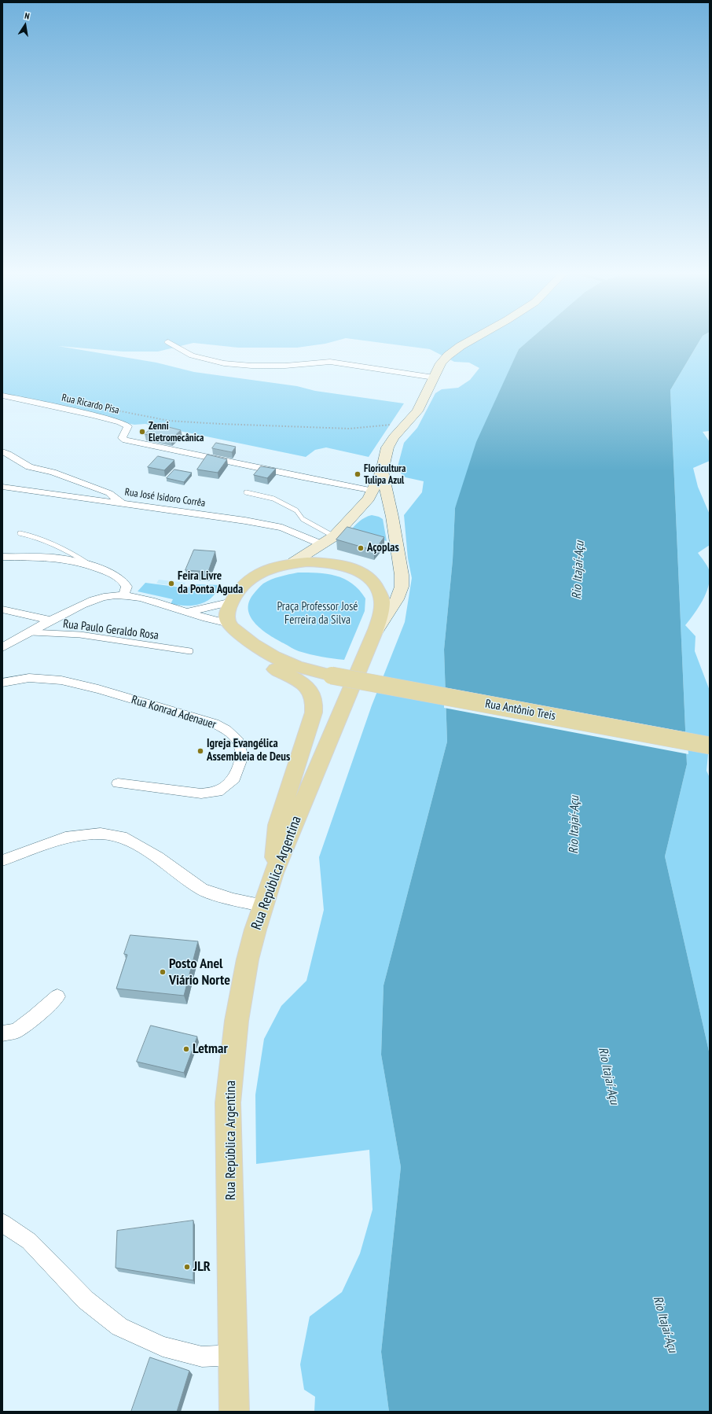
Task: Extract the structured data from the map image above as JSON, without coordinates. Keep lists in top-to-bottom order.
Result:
{
  "streets": {
    "main road": ["Rua Antônio Treis", "Rua República Argentina"],
    "street": ["Rua Ricardo Pisa", "Rua José Isidoro Corrêa", "Rua Konrad Adenauer"],
    "lane": ["Rua Paulo Geraldo Rosa"]
  },
  "crossings": [
    ["Rua Antônio Treis", "Rua República Argentina"]
  ],
  "water": ["Rio Itajaí-Açu"],
  "parks": ["Praça Professor José Ferreira da Silva"],
  "places": [
    "Zenni Eletromecânica",
    "Floricultura Tulipa Azul",
    "Açoplas",
    "Feira Livre da Ponta Aguda",
    "Igreja Evangélica Assembleia de Deus",
    "Posto Anel Viário Norte",
    "Letmar",
    "JLR"
  ],
  "north": "top"
}
